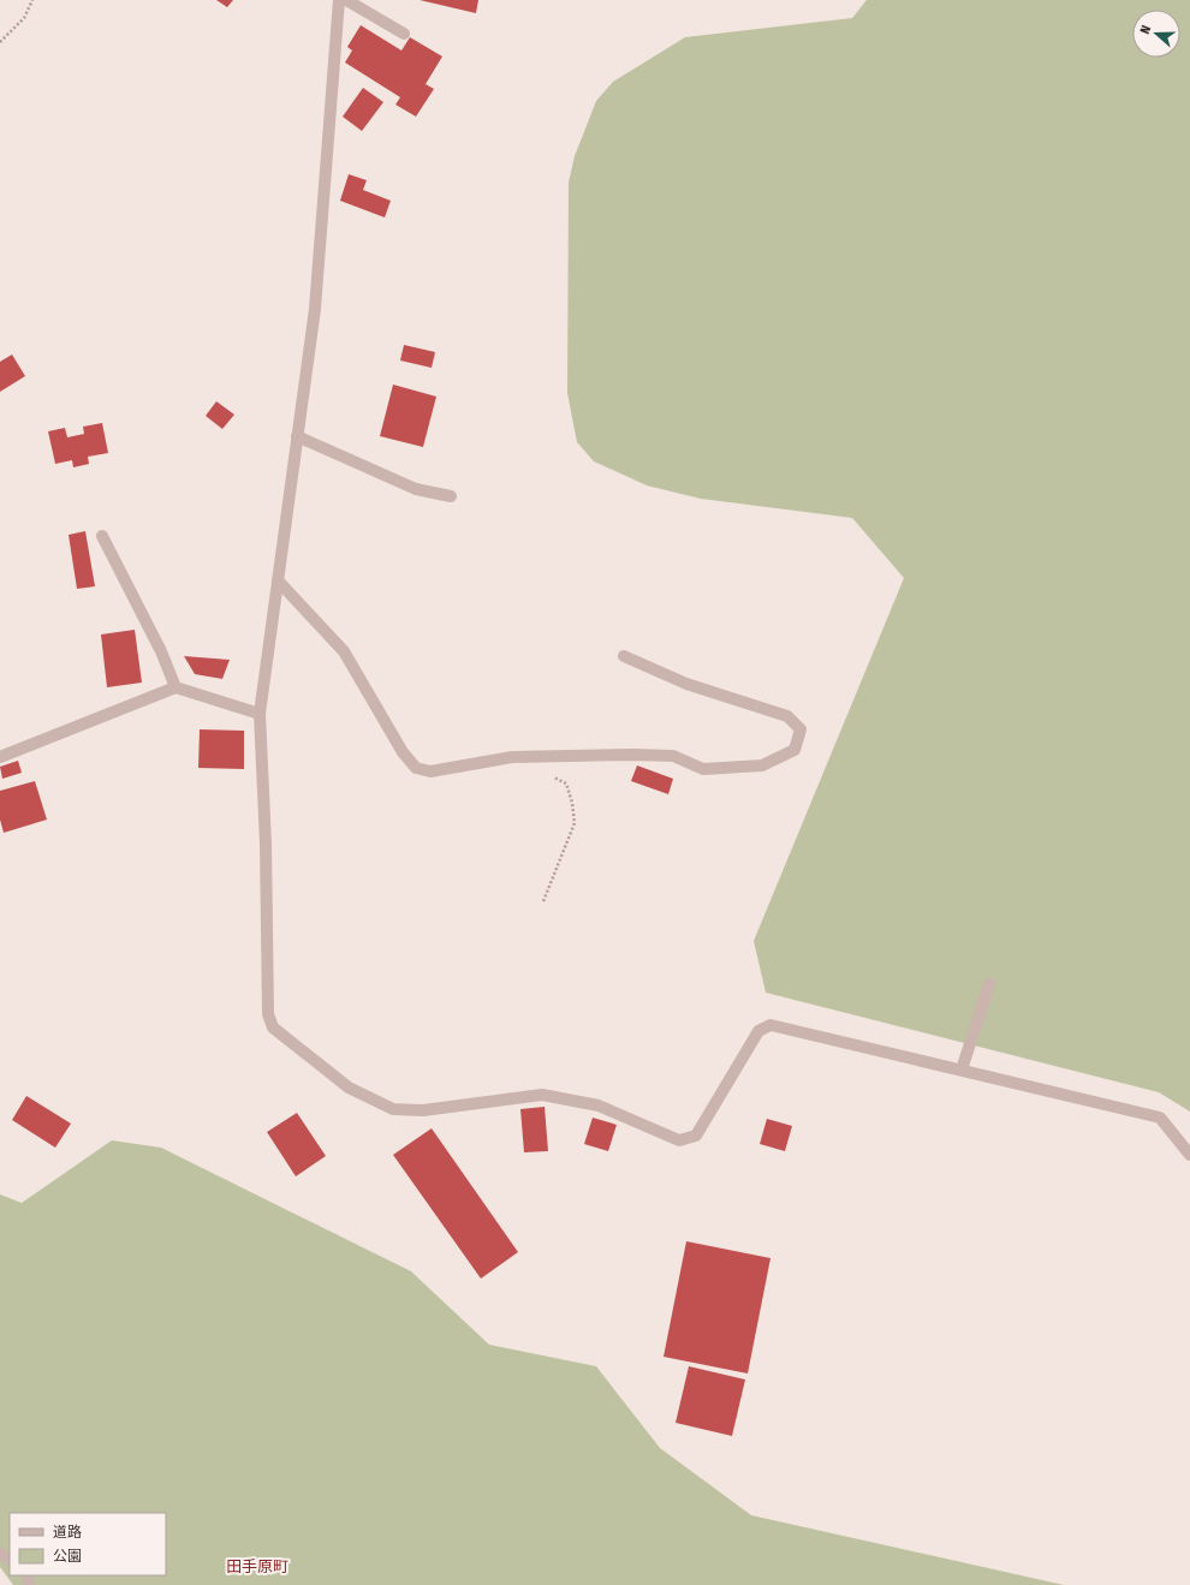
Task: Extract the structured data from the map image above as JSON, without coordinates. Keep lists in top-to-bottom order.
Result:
{
  "districts": ["田手原町"],
  "legend": ["道路", "公園"],
  "north": "left"
}
